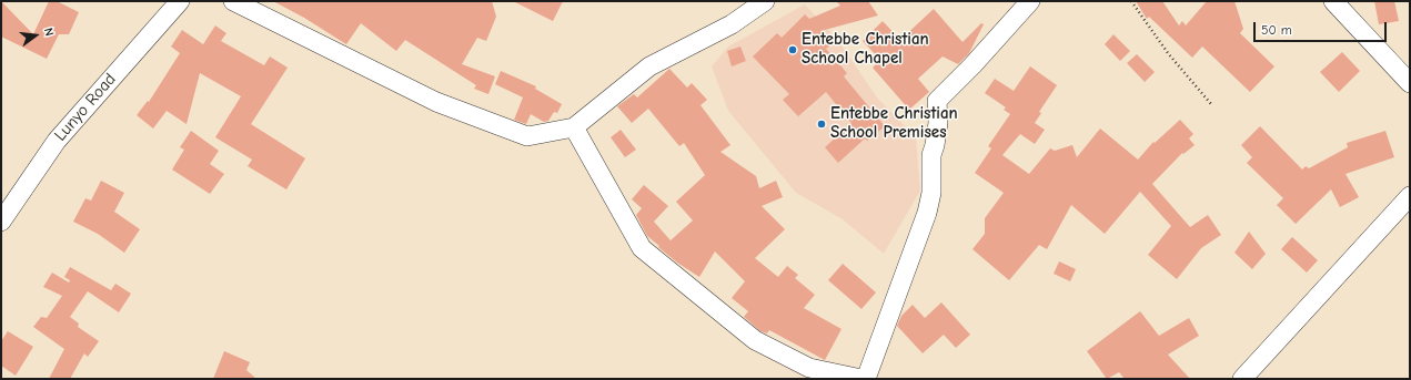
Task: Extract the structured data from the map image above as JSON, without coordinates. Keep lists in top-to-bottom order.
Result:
{
  "streets": {
    "street": ["Lunyo Road"]
  },
  "places": ["Entebbe Christian School Chapel", "Entebbe Christian School Premises"],
  "scale_bar": "50 m",
  "north": "right"
}
